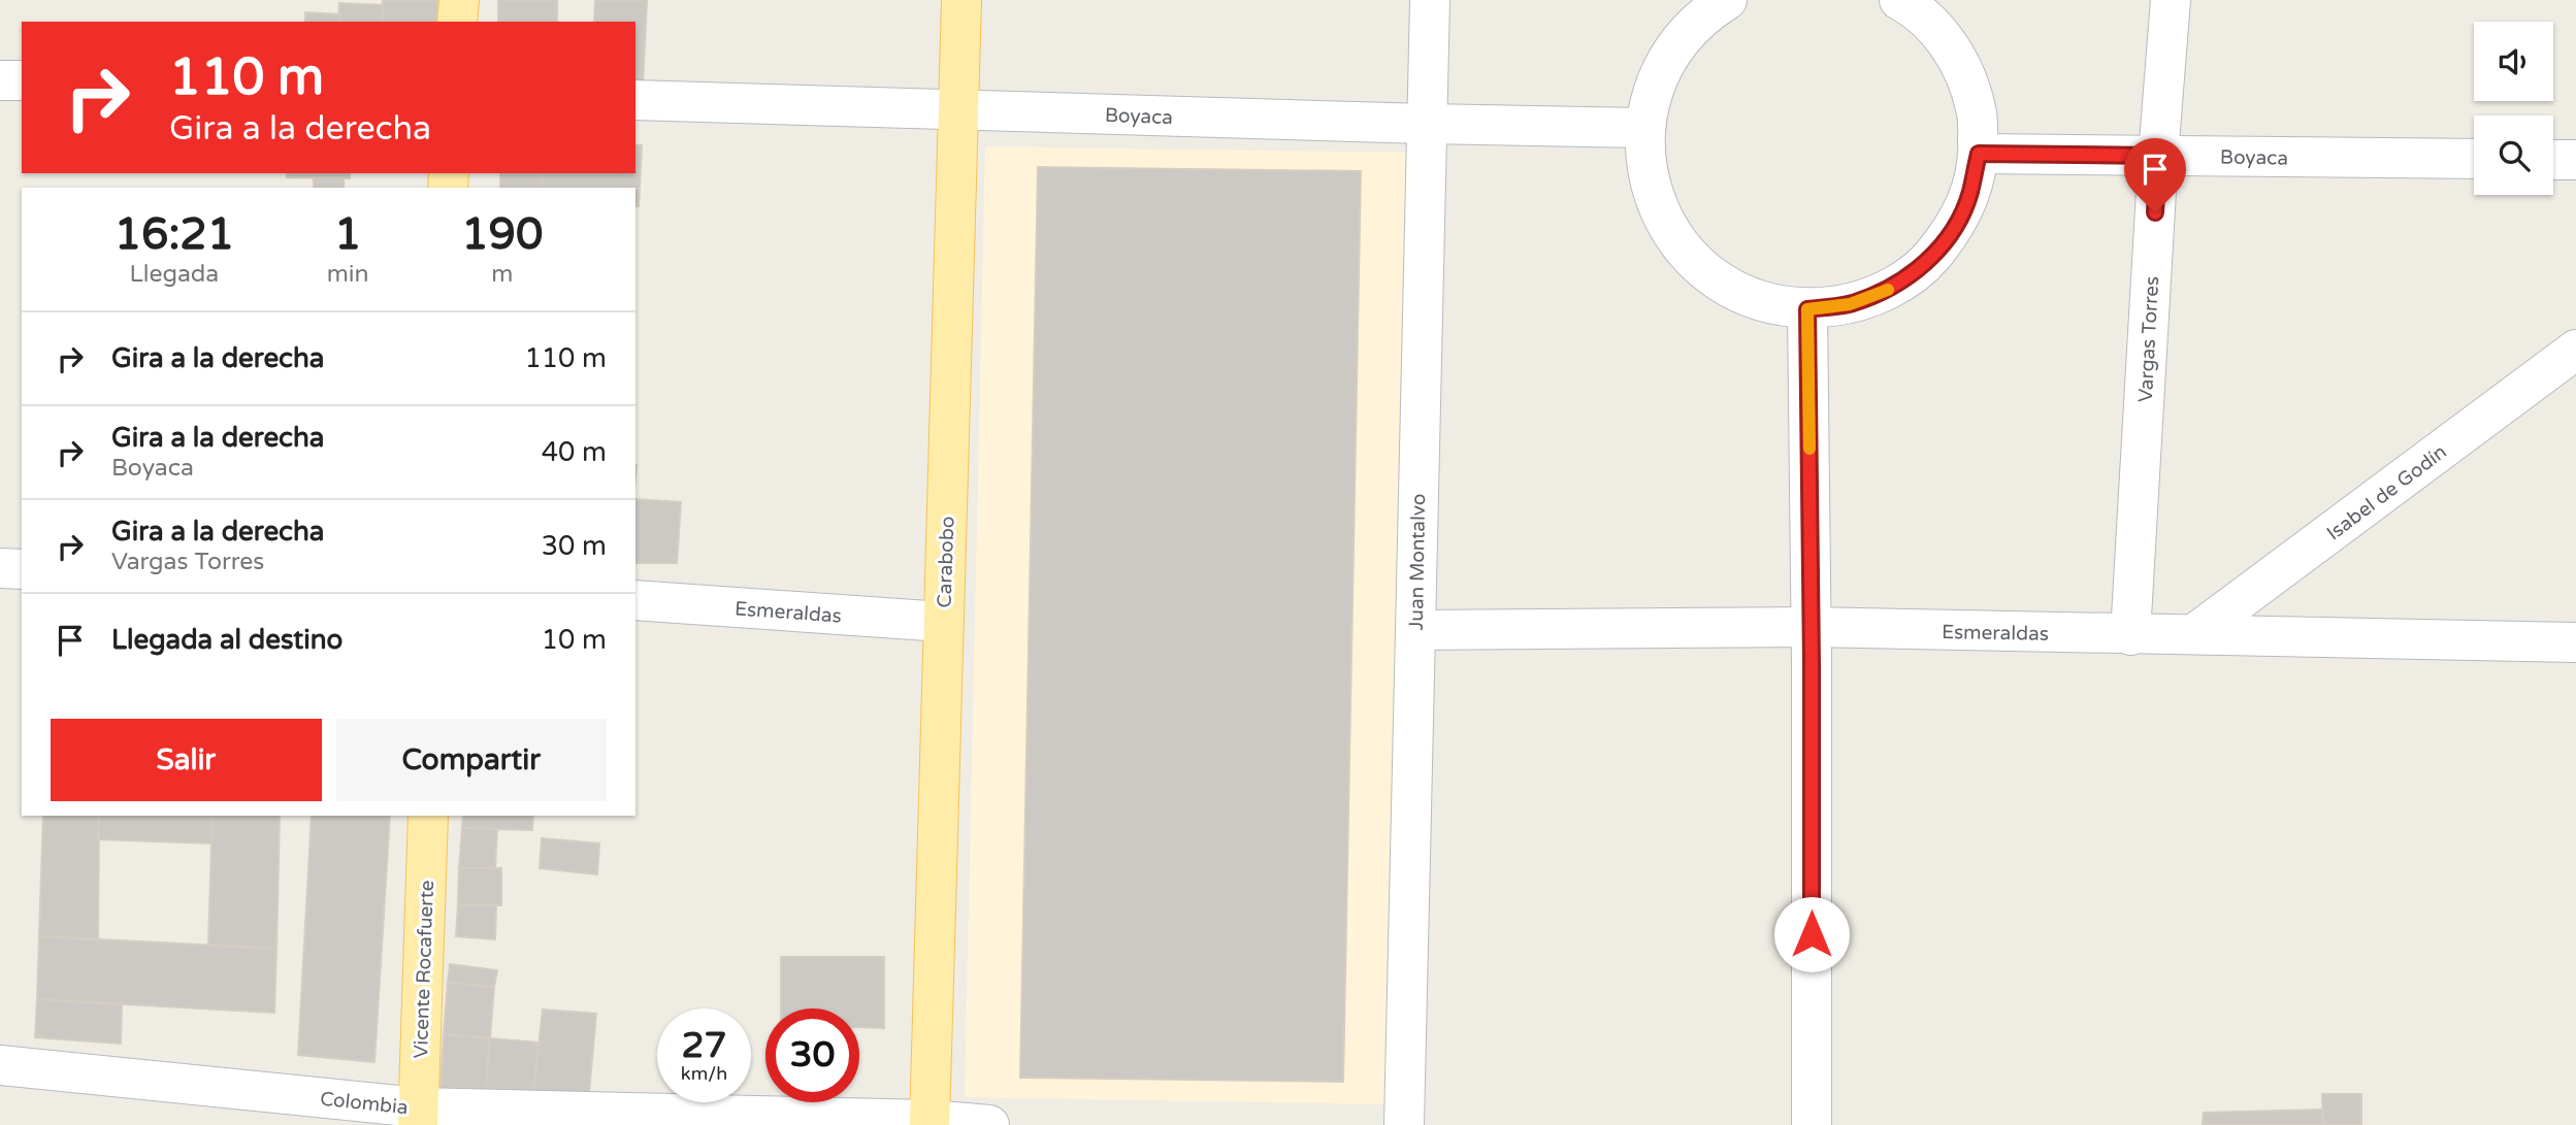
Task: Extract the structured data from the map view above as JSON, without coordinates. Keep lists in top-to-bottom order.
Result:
{
  "streets": {
    "main road": ["Carabobo", "Vicente Rocafuerte"],
    "street": [
      "Boyaca",
      "Vargas Torres",
      "Isabel de Godín",
      "Juan Montalvo",
      "Esmeraldas",
      "Colombia"
    ]
  },
  "crossings": [
    ["Boyaca", "Vargas Torres"],
    ["Boyaca", "Carabobo"],
    ["Boyaca", "Juan Montalvo"],
    ["Vargas Torres", "Esmeraldas"],
    ["Isabel de Godín", "Esmeraldas"],
    ["Carabobo", "Esmeraldas"],
    ["Carabobo", "Colombia"],
    ["Juan Montalvo", "Esmeraldas"],
    ["Vicente Rocafuerte", "Colombia"]
  ],
  "page": {
    "turn": ["110 m", "Gira a la derecha"],
    "eta": [
      "16:21",
      "Llegada",
      "1",
      "min",
      "190",
      "m"
    ],
    "list": [
      {
        "name": "Gira a la derecha",
        "value": "110 m"
      },
      {
        "name": "Gira a la derecha",
        "note": "Boyaca",
        "value": "40 m"
      },
      {
        "name": "Gira a la derecha",
        "note": "Vargas Torres",
        "value": "30 m"
      },
      {
        "name": "Llegada al destino",
        "value": "10 m"
      }
    ],
    "buttons": ["Salir", "Compartir"],
    "speed": "27 km/h",
    "limit": "30"
  }
}
